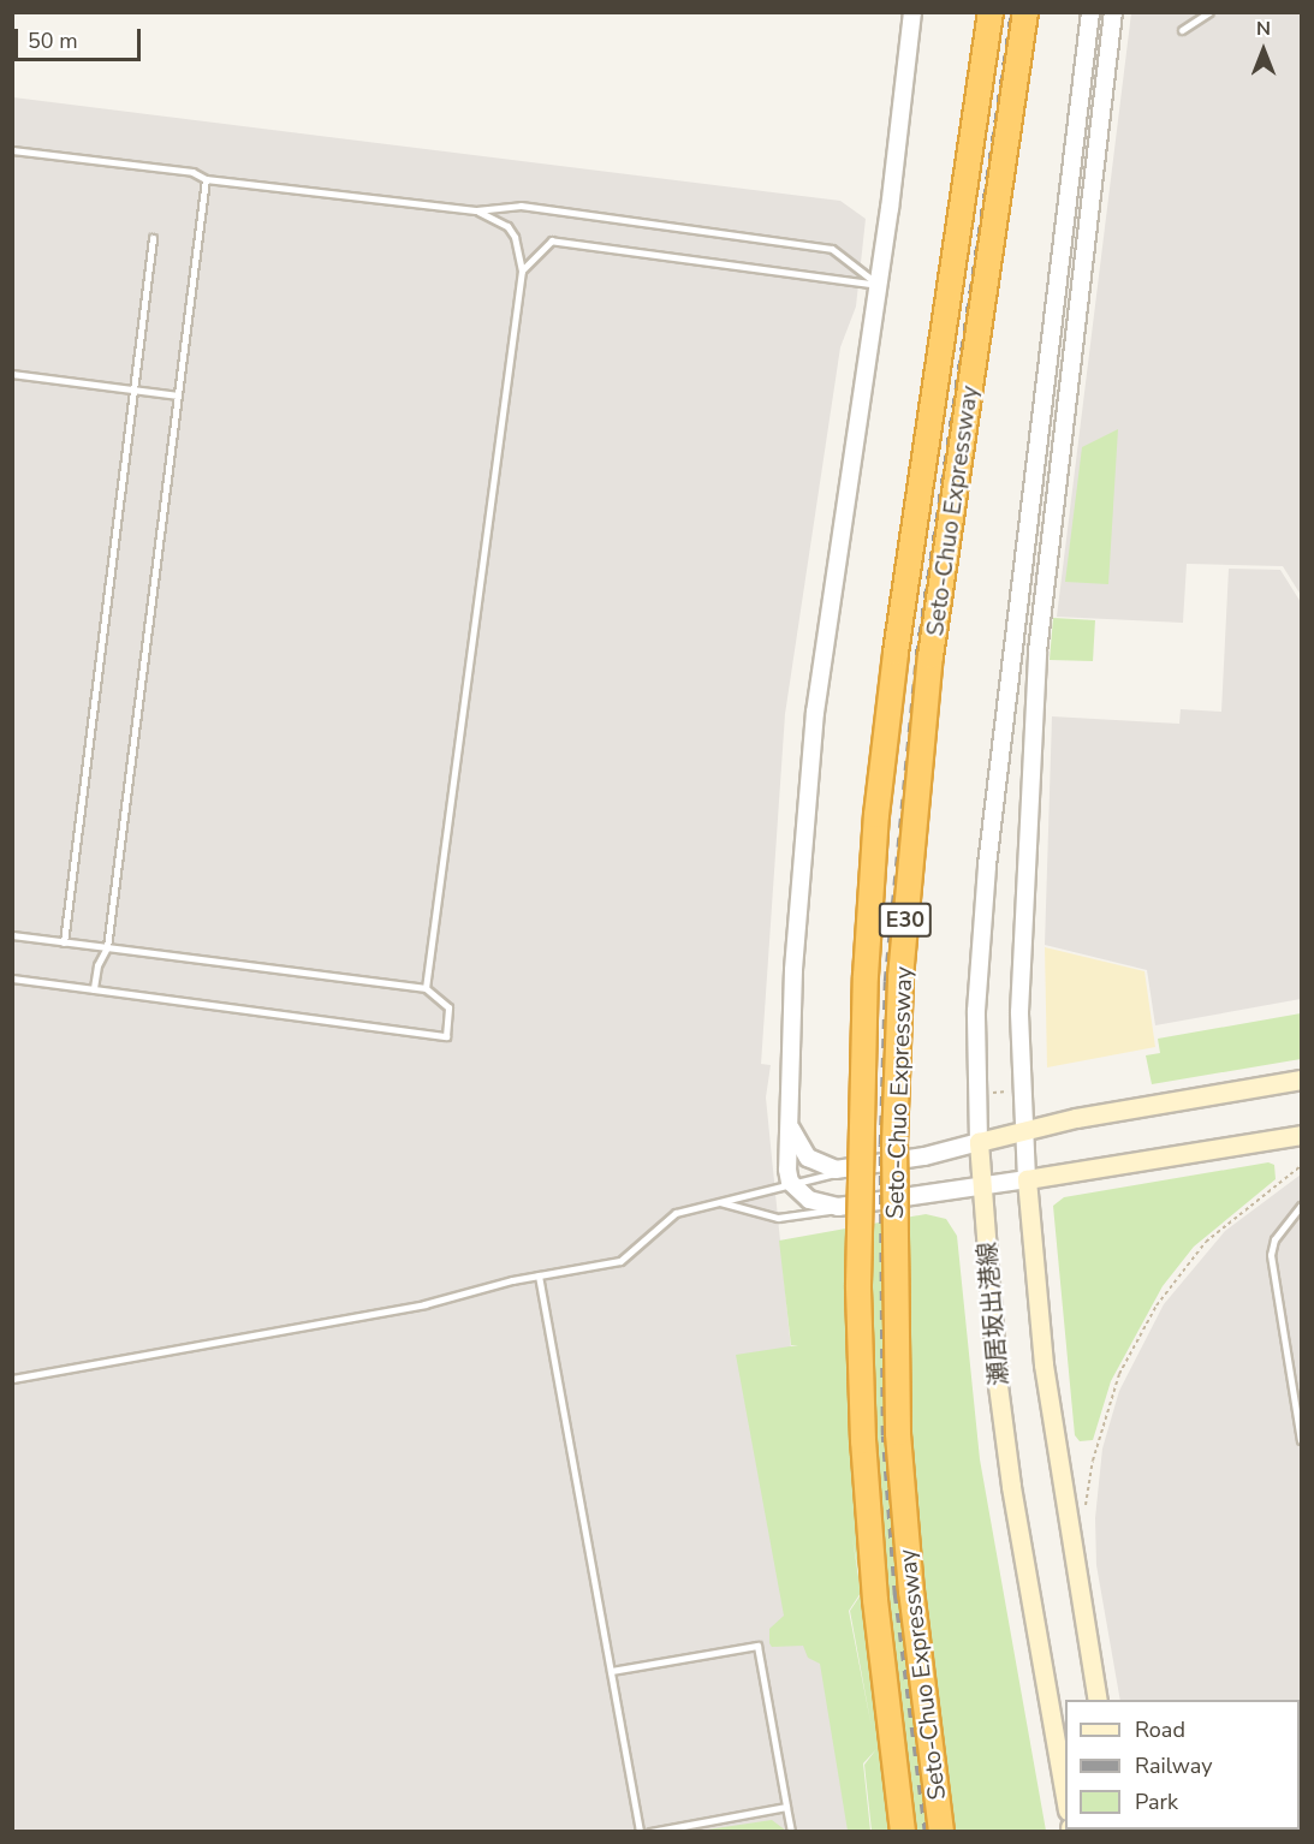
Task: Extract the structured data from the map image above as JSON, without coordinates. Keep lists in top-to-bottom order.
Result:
{
  "streets": {
    "highway": ["Seto-Chuo Expressway", "E30"],
    "main road": ["瀬居坂出港線"]
  },
  "legend": ["Road", "Railway", "Park"],
  "scale_bar": "50 m",
  "north": "top"
}
